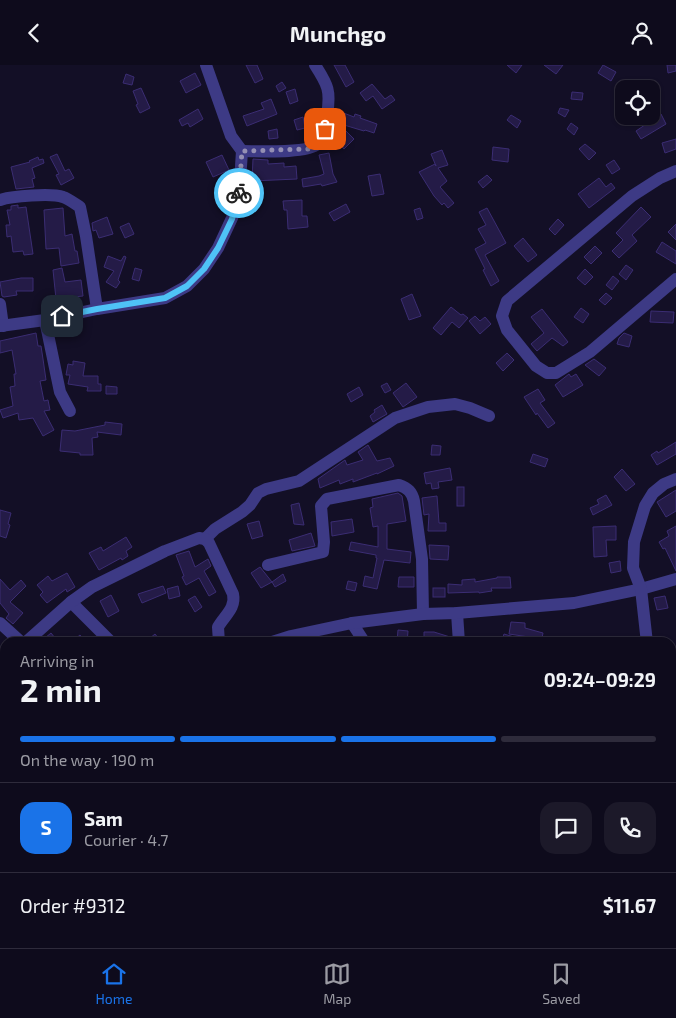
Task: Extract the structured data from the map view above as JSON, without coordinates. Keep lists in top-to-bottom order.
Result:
{
  "page": {
    "header": "Munchgo",
    "heading": ["2 min", "Arriving in", "09:24–09:29"],
    "panel": [
      "Sam",
      "Courier · 4.7",
      "Order #9312",
      "$11.67"
    ],
    "bar": "On the way · 190 m",
    "round": "S",
    "tabs": ["Home", "Map", "Saved"]
  }
}
